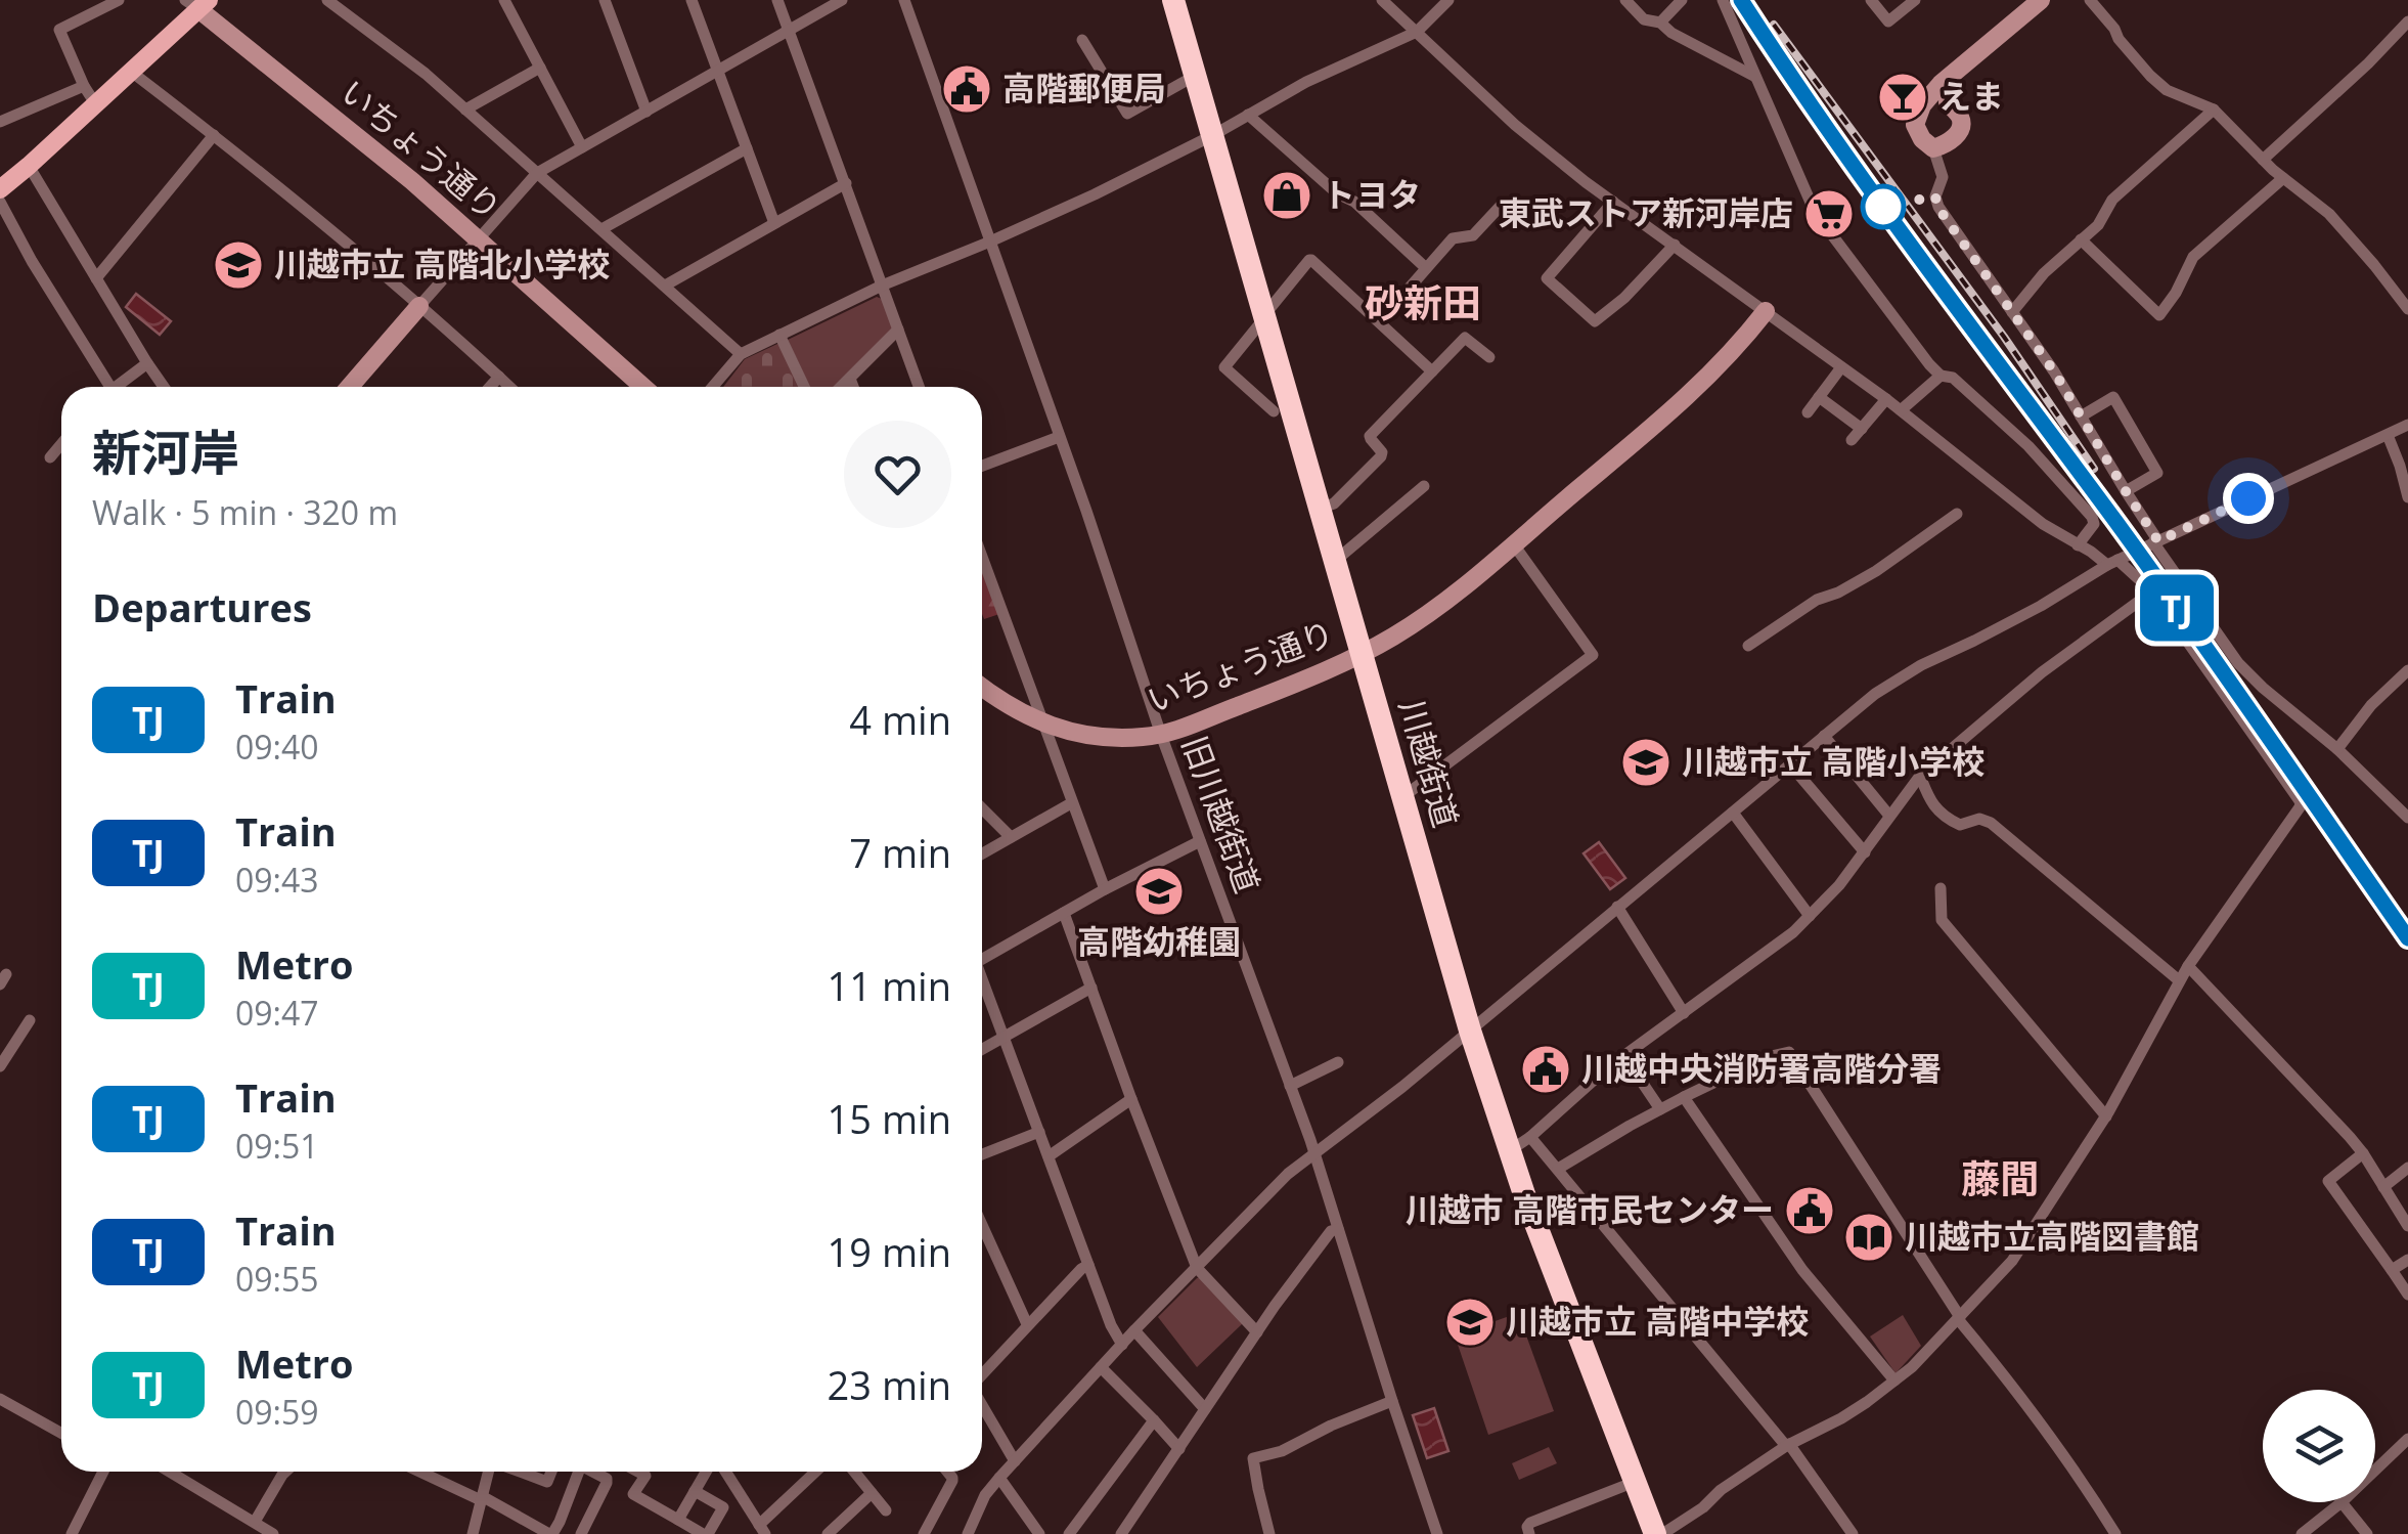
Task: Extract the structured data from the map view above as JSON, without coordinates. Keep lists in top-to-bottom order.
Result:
{
  "streets": {
    "highway": ["川越街道"],
    "street": ["いちょう通り", "旧川越街道"]
  },
  "crossings": [
    ["いちょう通り", "川越街道"],
    ["いちょう通り", "旧川越街道"]
  ],
  "districts": ["砂新田", "藤間"],
  "places": {
    "public building": ["高階郵便局", "川越中央消防署高階分署", "川越市 高階市民センター"],
    "bar": ["えま"],
    "shop": ["トヨタ"],
    "supermarket": ["東武ストア新河岸店"],
    "school or university": [
      "川越市立 高階北小学校",
      "川越市立 高階小学校",
      "高階幼稚園",
      "川越市立 高階中学校"
    ],
    "library": ["川越市立高階図書館"]
  },
  "page": {
    "on_map": "TJ",
    "heading": [
      ["新河岸", "Walk · 5 min · 320 m"],
      "Departures"
    ],
    "list": [
      {
        "mark": "TJ",
        "name": "Train",
        "note": "09:40",
        "value": "4 min"
      },
      {
        "mark": "TJ",
        "name": "Train",
        "note": "09:43",
        "value": "7 min"
      },
      {
        "mark": "TJ",
        "name": "Metro",
        "note": "09:47",
        "value": "11 min"
      },
      {
        "mark": "TJ",
        "name": "Train",
        "note": "09:51",
        "value": "15 min"
      },
      {
        "mark": "TJ",
        "name": "Train",
        "note": "09:55",
        "value": "19 min"
      },
      {
        "mark": "TJ",
        "name": "Metro",
        "note": "09:59",
        "value": "23 min"
      }
    ]
  }
}
